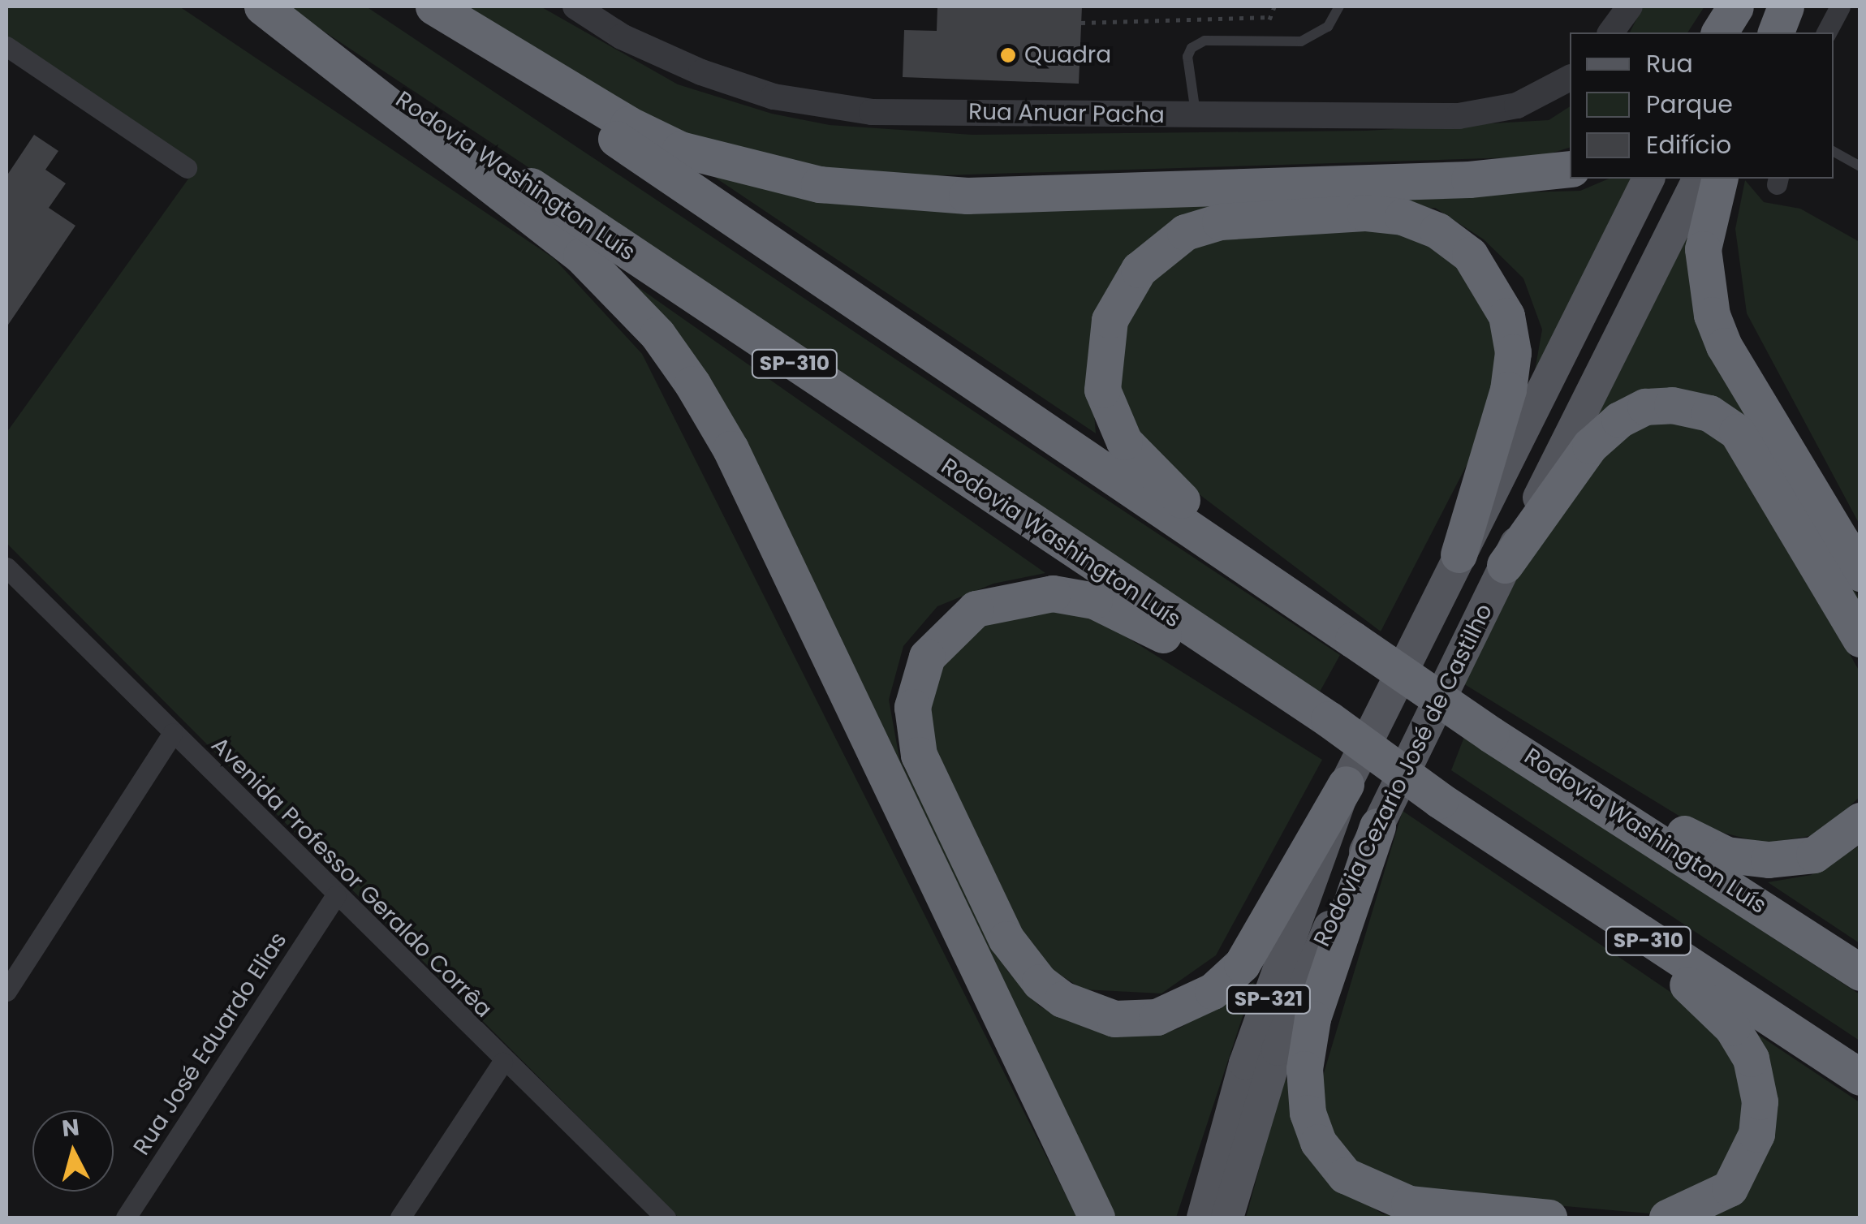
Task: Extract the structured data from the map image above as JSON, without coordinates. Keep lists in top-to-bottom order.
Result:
{
  "streets": {
    "highway": ["Rodovia Washington Luís", "SP-310"],
    "main road": ["Rodovia Cezario José de Castilho", "SP-321"],
    "street": ["Rua Anuar Pacha", "Avenida Professor Geraldo Corrêa", "Rua José Eduardo Elias"]
  },
  "crossings": [
    ["Avenida Professor Geraldo Corrêa", "Rua José Eduardo Elias"]
  ],
  "places": ["Quadra"],
  "legend": ["Rua", "Parque", "Edifício"],
  "north": "top"
}
